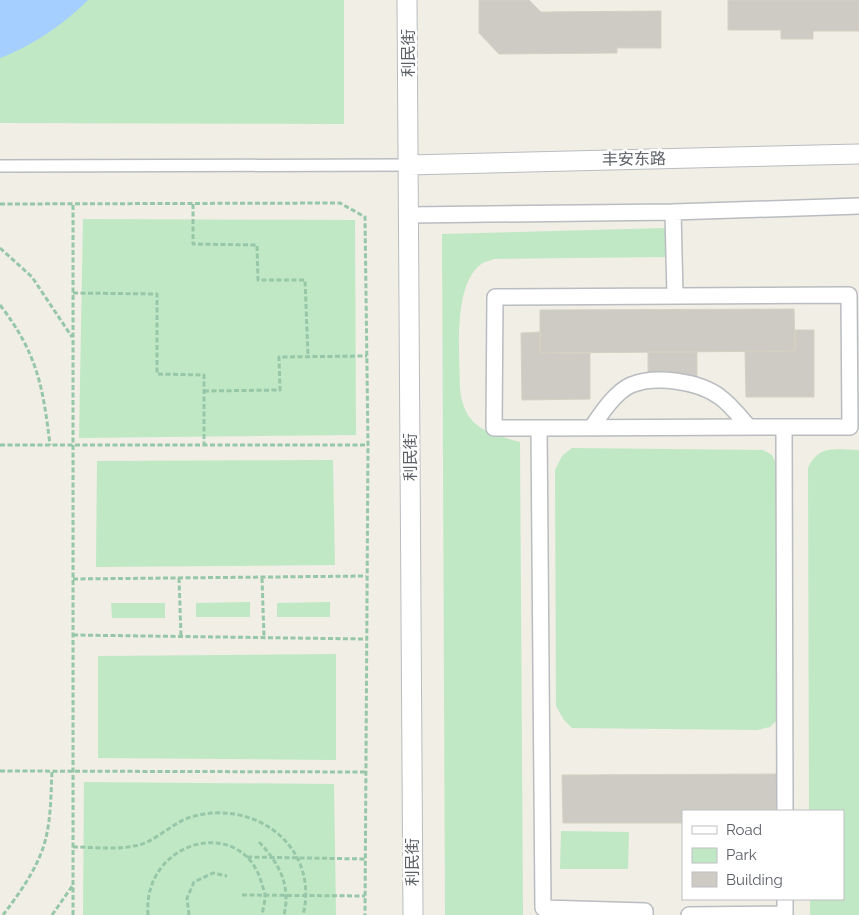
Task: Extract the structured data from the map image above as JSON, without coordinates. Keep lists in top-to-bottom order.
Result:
{
  "streets": {
    "street": ["利民街", "丰安东路"]
  },
  "crossings": [
    ["利民街", "丰安东路"]
  ],
  "legend": ["Road", "Park", "Building"]
}
